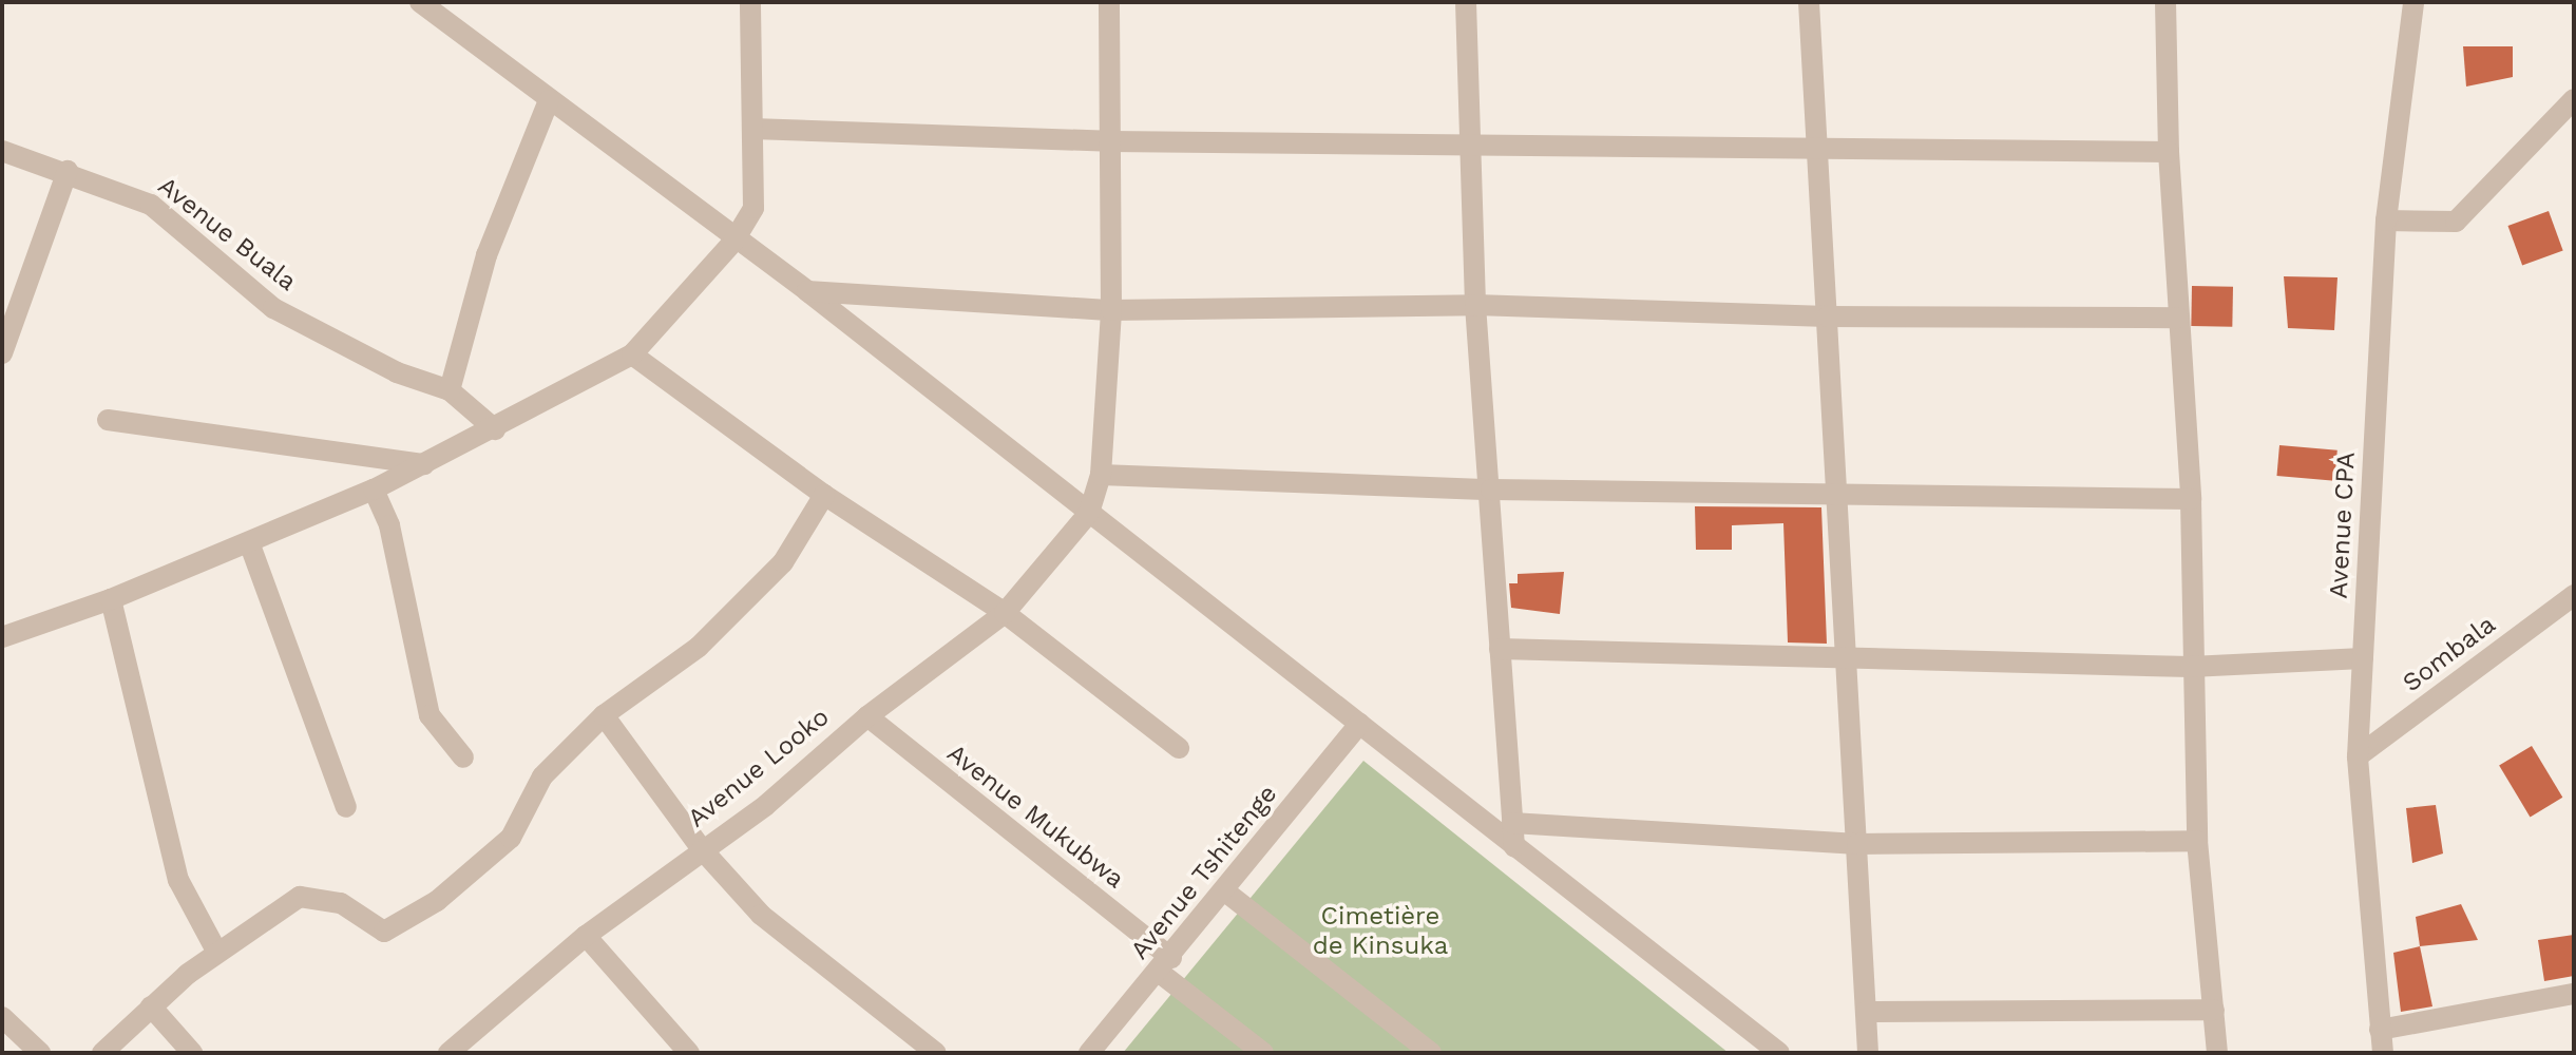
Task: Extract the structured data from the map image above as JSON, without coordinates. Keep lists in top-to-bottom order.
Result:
{
  "streets": {
    "street": [
      "Avenue Buala",
      "Avenue CPA",
      "Sombala",
      "Avenue Looko",
      "Avenue Mukubwa",
      "Avenue Tshitenge"
    ]
  },
  "crossings": [
    ["Avenue CPA", "Sombala"],
    ["Avenue Looko", "Avenue Mukubwa"],
    ["Avenue Mukubwa", "Avenue Tshitenge"]
  ],
  "parks": ["Cimetière de Kinsuka"]
}
